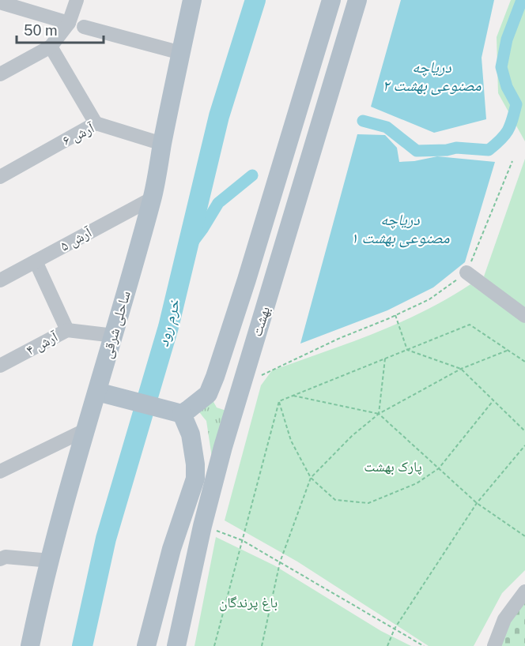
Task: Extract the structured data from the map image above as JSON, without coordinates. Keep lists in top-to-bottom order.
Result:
{
  "streets": {
    "main road": ["بهشت", "ساحلی شرقی"],
    "street": ["آرش ۶", "آرش ۵", "آرش ۴"]
  },
  "crossings": [
    ["آرش ۶", "ساحلی شرقی"],
    ["آرش ۵", "ساحلی شرقی"],
    ["ساحلی شرقی", "آرش ۴"]
  ],
  "water": ["دریاچه مصنوعی بهشت ۲", "دریاچه مصنوعی بهشت ۱", "خرم رود"],
  "parks": ["پارک بهشت", "باغ پرندگان"],
  "scale_bar": "50 m"
}
